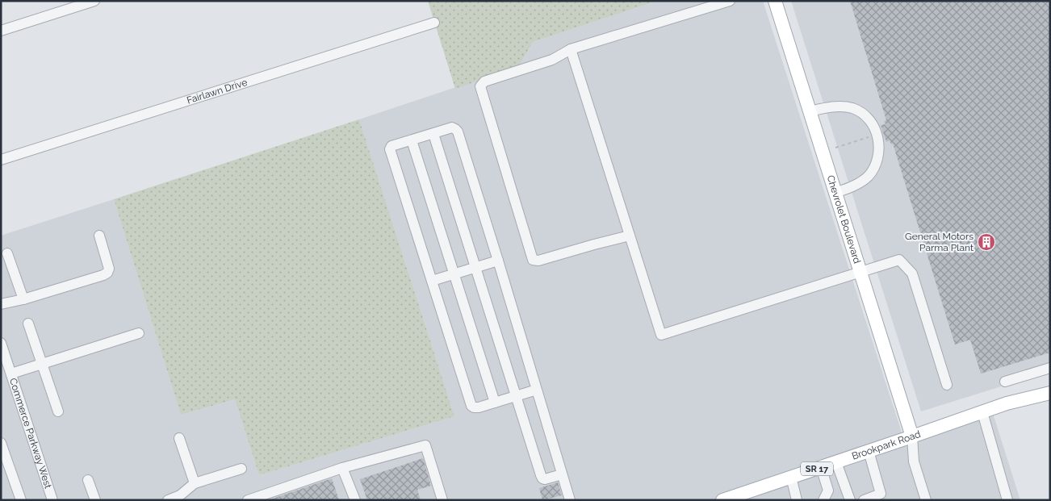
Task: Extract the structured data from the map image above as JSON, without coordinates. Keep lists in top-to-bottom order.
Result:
{
  "streets": {
    "main road": ["Chevrolet Boulevard", "Brookpark Road", "SR 17"],
    "street": ["Fairlawn Drive", "Commerce Parkway West"]
  },
  "crossings": [
    ["Chevrolet Boulevard", "Brookpark Road"]
  ],
  "places": {
    "building": ["General Motors Parma Plant"]
  }
}
